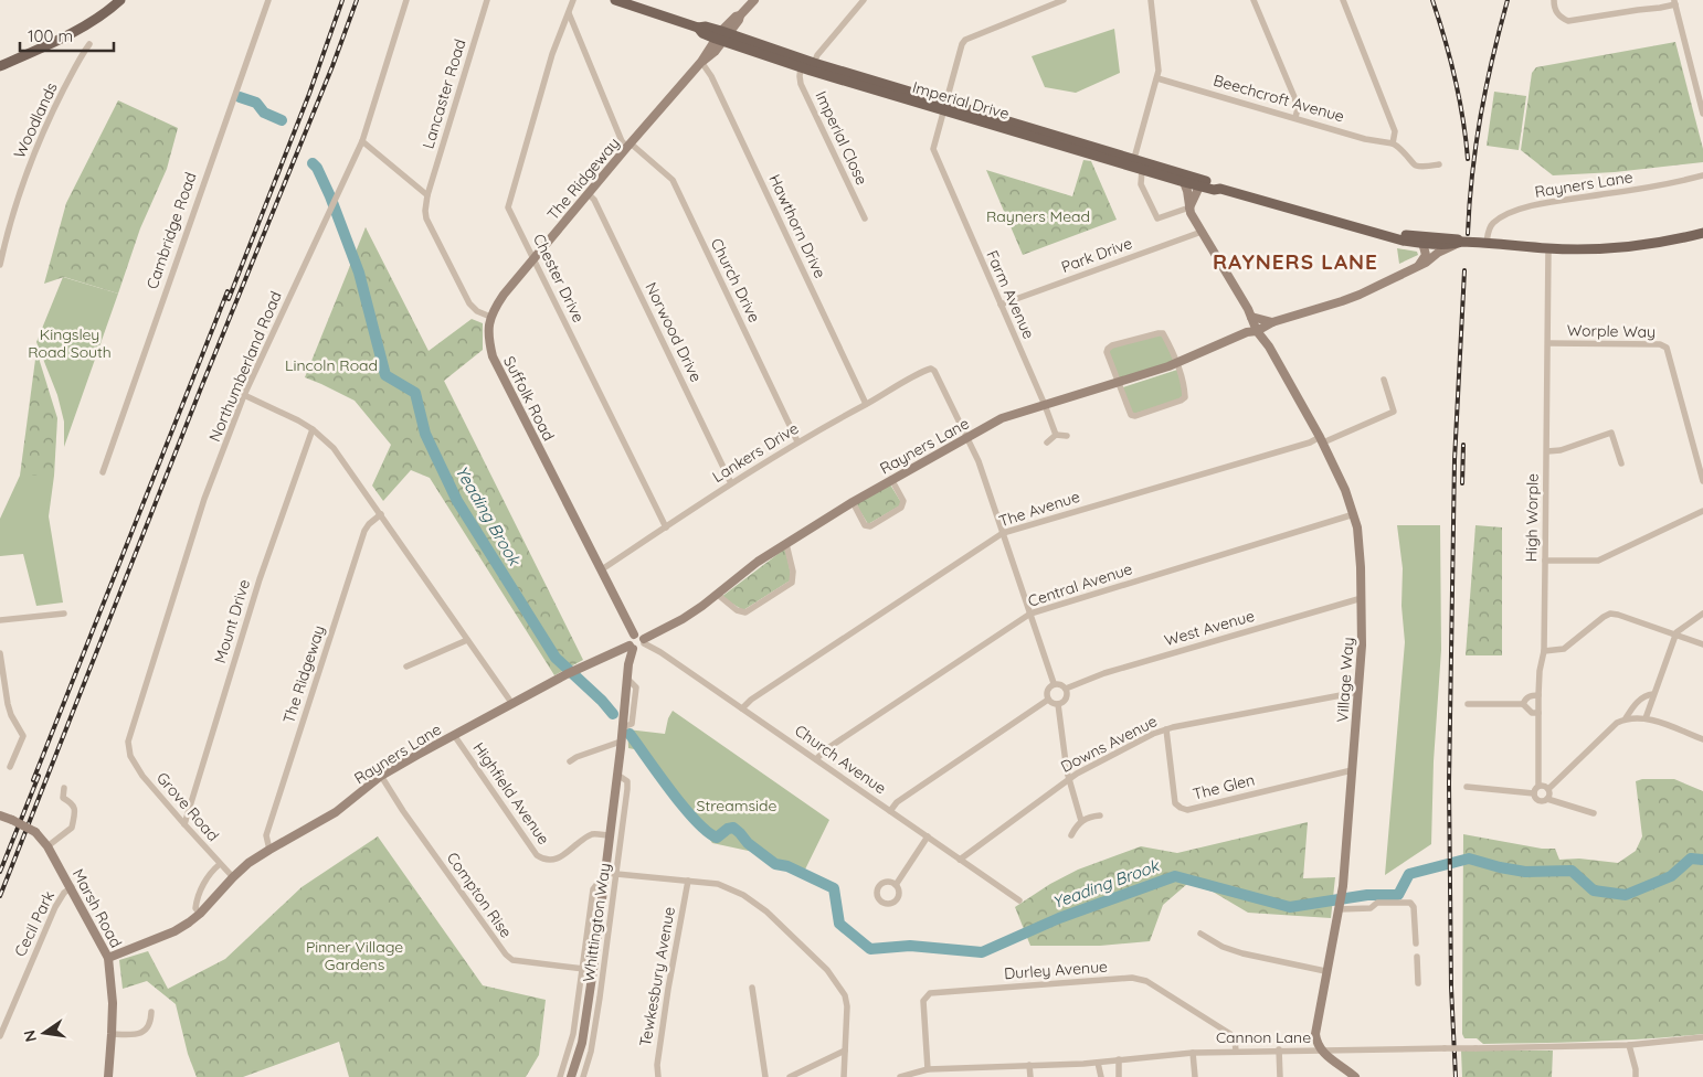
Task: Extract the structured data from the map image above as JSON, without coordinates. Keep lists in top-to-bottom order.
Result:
{
  "streets": {
    "main road": ["Imperial Drive"],
    "street": [
      "Lancaster Road",
      "Beechcroft Avenue",
      "Woodlands",
      "Imperial Close",
      "The Ridgeway",
      "Rayners Lane",
      "Hawthorn Drive",
      "Cambridge Road",
      "Park Drive",
      "Chester Drive",
      "Church Drive",
      "Farm Avenue",
      "Worple Way",
      "Norwood Drive",
      "Northumberland Road",
      "Suffolk Road",
      "Lankers Drive",
      "The Avenue",
      "High Worple",
      "Central Avenue",
      "Mount Drive",
      "West Avenue",
      "Village Way",
      "Downs Avenue",
      "Church Avenue",
      "The Glen",
      "Highfield Avenue",
      "Grove Road",
      "Compton Rise",
      "Marsh Road",
      "Whittington Way",
      "Cecil Park",
      "Durley Avenue",
      "Tewkesbury Avenue",
      "Cannon Lane"
    ]
  },
  "crossings": [
    ["Imperial Drive", "Imperial Close"],
    ["Imperial Drive", "The Ridgeway"],
    ["Imperial Drive", "Rayners Lane"],
    ["Imperial Drive", "Farm Avenue"],
    ["Imperial Drive", "Village Way"],
    ["The Ridgeway", "Rayners Lane"],
    ["The Ridgeway", "Hawthorn Drive"],
    ["The Ridgeway", "Chester Drive"],
    ["The Ridgeway", "Church Drive"],
    ["The Ridgeway", "Norwood Drive"],
    ["The Ridgeway", "Suffolk Road"],
    ["Rayners Lane", "Farm Avenue"],
    ["Rayners Lane", "Suffolk Road"],
    ["Rayners Lane", "Lankers Drive"],
    ["Rayners Lane", "Village Way"],
    ["Rayners Lane", "Church Avenue"],
    ["Rayners Lane", "Highfield Avenue"],
    ["Rayners Lane", "Grove Road"],
    ["Rayners Lane", "Compton Rise"],
    ["Rayners Lane", "Marsh Road"],
    ["Rayners Lane", "Whittington Way"],
    ["Hawthorn Drive", "Lankers Drive"],
    ["Park Drive", "Farm Avenue"],
    ["Park Drive", "Village Way"],
    ["Chester Drive", "Church Drive"],
    ["Chester Drive", "Lankers Drive"],
    ["Church Drive", "Lankers Drive"],
    ["Worple Way", "High Worple"],
    ["Norwood Drive", "Lankers Drive"],
    ["Northumberland Road", "Grove Road"],
    ["Suffolk Road", "Lankers Drive"],
    ["Suffolk Road", "Church Avenue"],
    ["Suffolk Road", "Whittington Way"],
    ["The Avenue", "Village Way"],
    ["The Avenue", "Church Avenue"],
    ["Central Avenue", "Village Way"],
    ["Central Avenue", "Church Avenue"],
    ["Mount Drive", "Grove Road"],
    ["West Avenue", "Village Way"],
    ["Village Way", "Downs Avenue"],
    ["Village Way", "The Glen"],
    ["Village Way", "Cannon Lane"],
    ["Downs Avenue", "Church Avenue"],
    ["Downs Avenue", "The Glen"],
    ["Church Avenue", "Whittington Way"],
    ["Highfield Avenue", "Whittington Way"],
    ["Compton Rise", "Whittington Way"],
    ["Marsh Road", "Cecil Park"],
    ["Durley Avenue", "Cannon Lane"]
  ],
  "districts": ["RAYNERS LANE"],
  "water": ["Yeading Brook"],
  "parks": [
    "Rayners Mead",
    "Kingsley Road South",
    "Lincoln Road",
    "Streamside",
    "Pinner Village Gardens"
  ],
  "scale_bar": "100 m",
  "north": "left"
}
